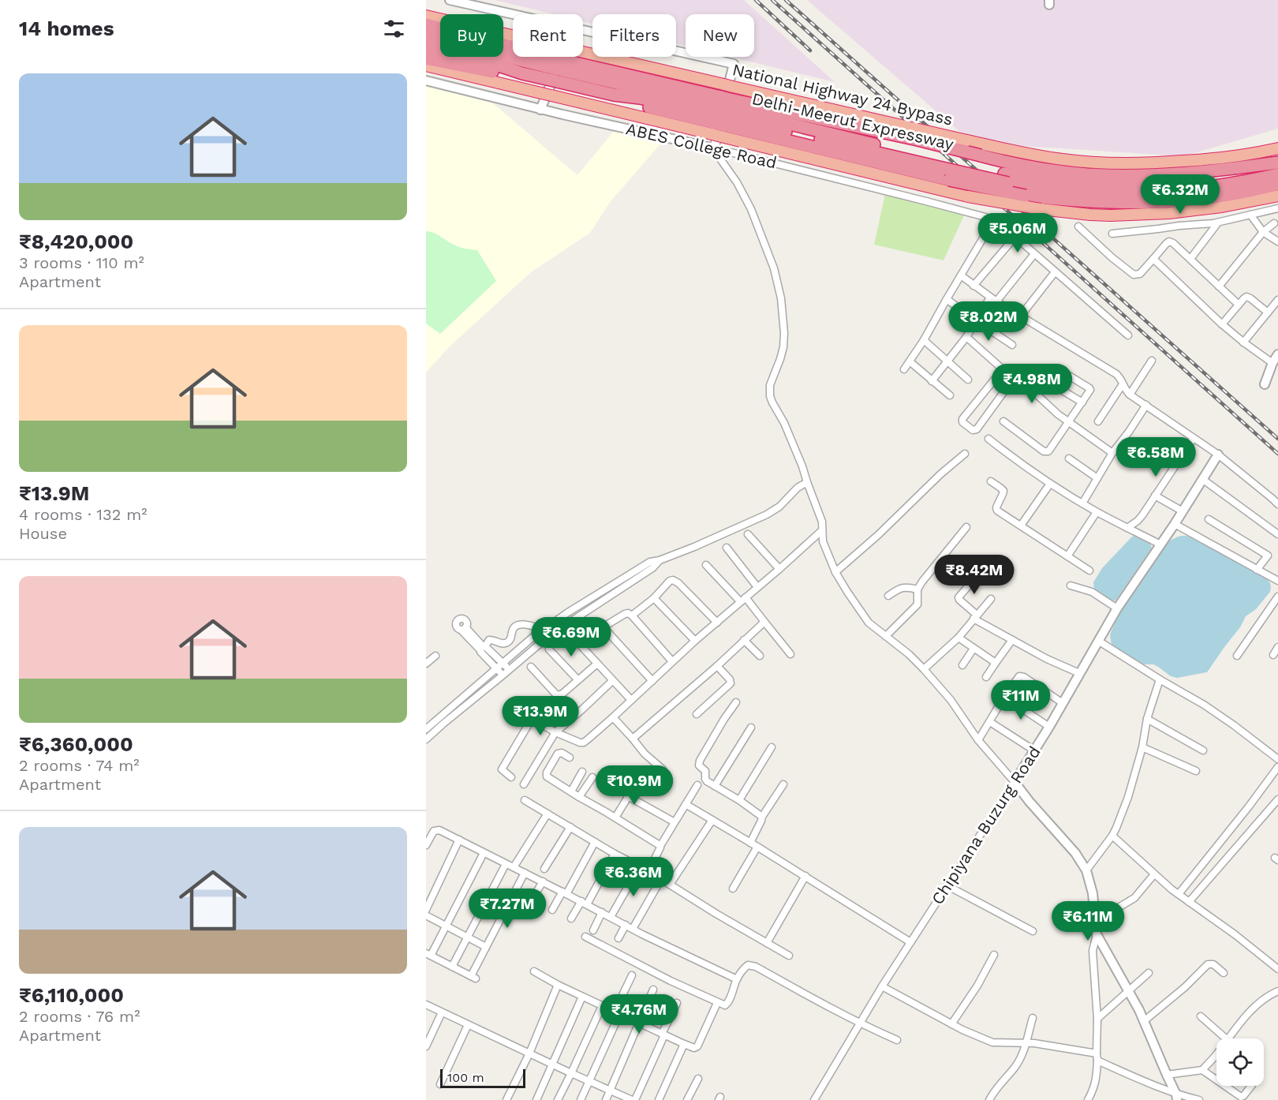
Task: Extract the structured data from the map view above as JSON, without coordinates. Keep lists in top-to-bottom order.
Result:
{
  "streets": {
    "highway": ["National Highway 24 Bypass", "Delhi-Meerut Expressway"],
    "street": ["ABES College Road", "Chipiyana Buzurg Road"]
  },
  "crossings": [
    ["National Highway 24 Bypass", "Delhi-Meerut Expressway"]
  ],
  "scale_bar": "100 m",
  "page": {
    "heading": "14 homes",
    "chip": [
      "Buy",
      "Rent",
      "Filters",
      "New"
    ],
    "list": [
      {
        "name": "₹8,420,000",
        "note": "3 rooms · 110 m² · Apartment"
      },
      {
        "name": "₹13.9M",
        "note": "4 rooms · 132 m² · House"
      },
      {
        "name": "₹6,360,000",
        "note": "2 rooms · 74 m² · Apartment"
      },
      {
        "name": "₹6,110,000",
        "note": "2 rooms · 76 m² · Apartment"
      }
    ],
    "price": [
      "₹6.32M",
      "₹5.06M",
      "₹8.02M",
      "₹4.98M",
      "₹6.58M",
      "₹8.42M",
      "₹6.69M",
      "₹11M",
      "₹13.9M",
      "₹10.9M",
      "₹6.36M",
      "₹7.27M",
      "₹6.11M",
      "₹4.76M"
    ],
    "scale": "100 m"
  }
}
